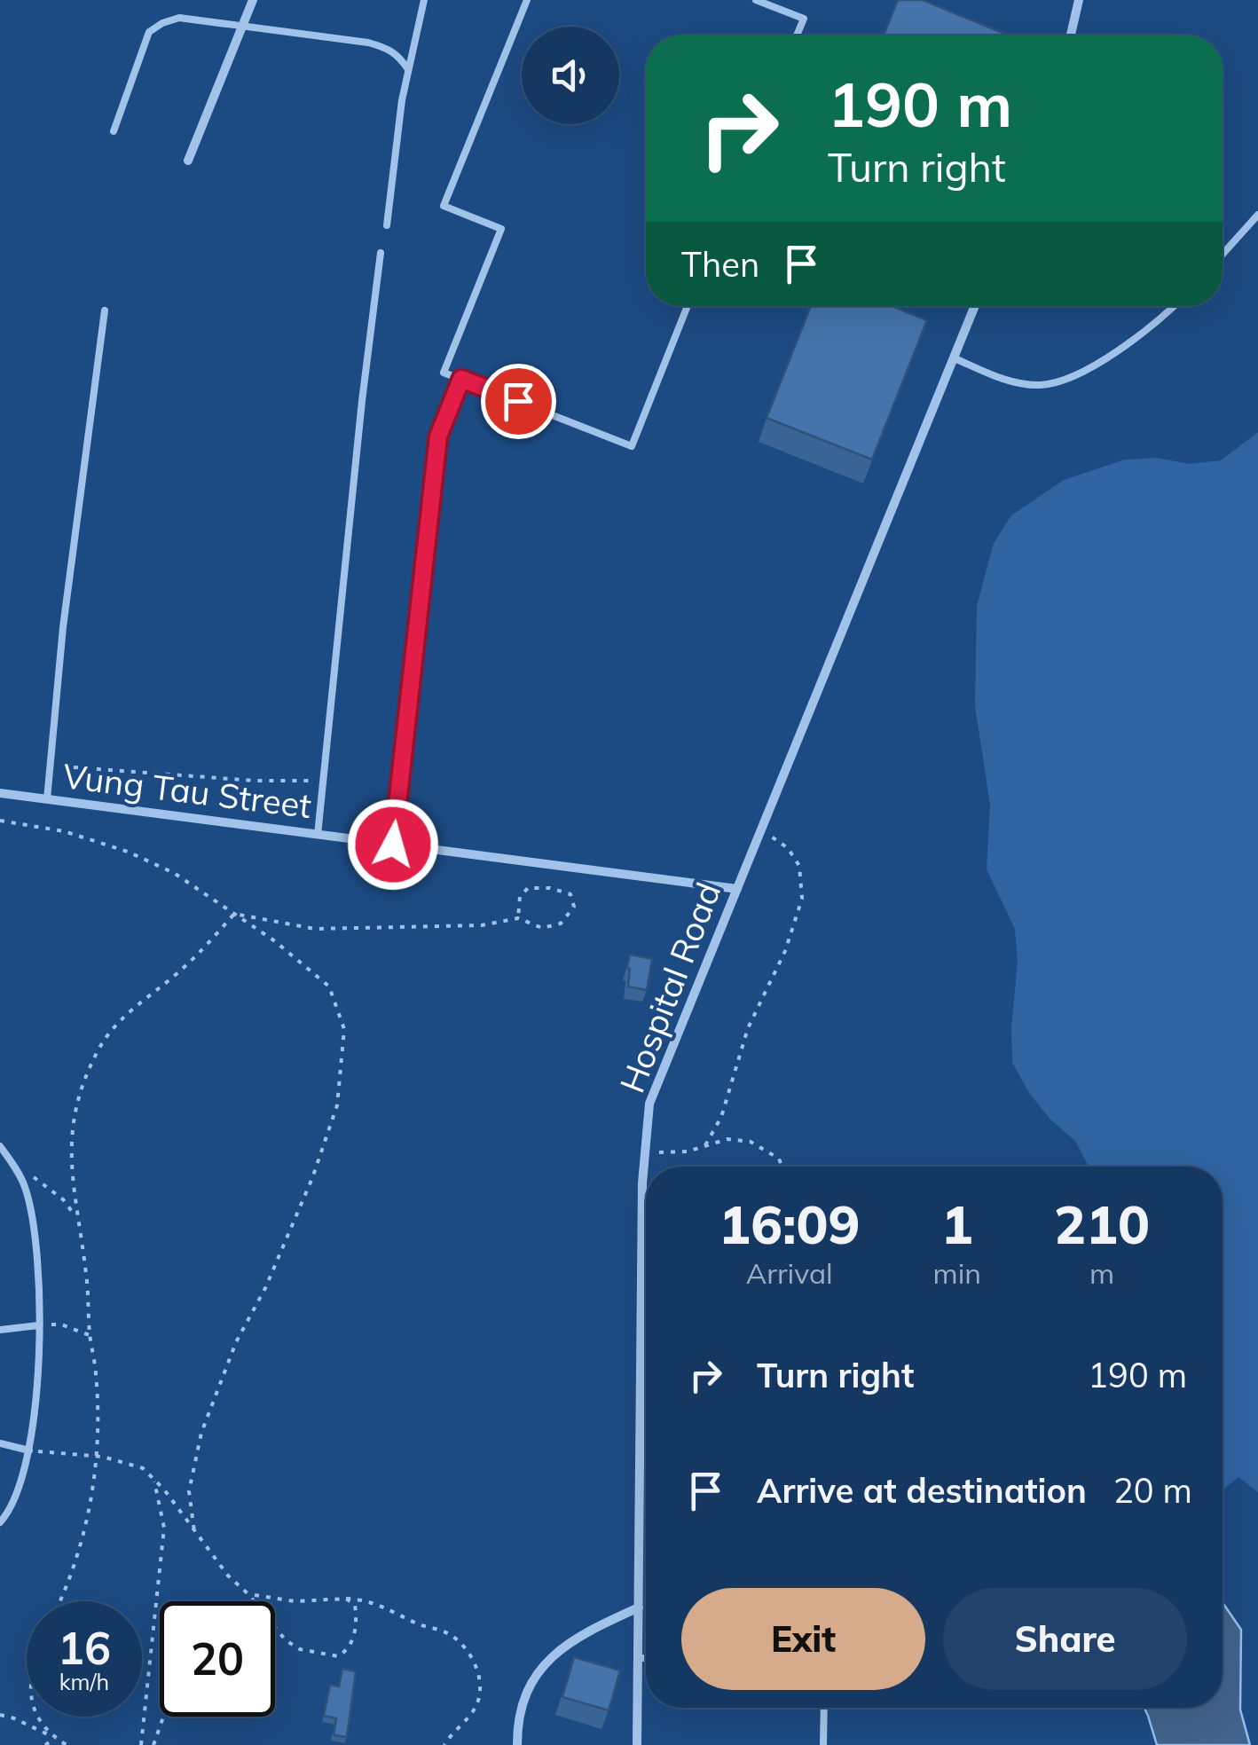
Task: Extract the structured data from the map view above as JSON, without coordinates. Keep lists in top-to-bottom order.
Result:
{
  "streets": {
    "street": ["Vung Tau Street", "Hospital Road"]
  },
  "crossings": [
    ["Vung Tau Street", "Hospital Road"]
  ],
  "page": {
    "turn": ["190 m", "Turn right"],
    "then": "Then",
    "eta": [
      "16:09",
      "Arrival",
      "1",
      "min",
      "210",
      "m"
    ],
    "list": [
      {
        "name": "Turn right",
        "value": "190 m"
      },
      {
        "name": "Arrive at destination",
        "value": "20 m"
      }
    ],
    "buttons": ["Exit", "Share"],
    "speed": "16 km/h",
    "limit": "20"
  }
}
